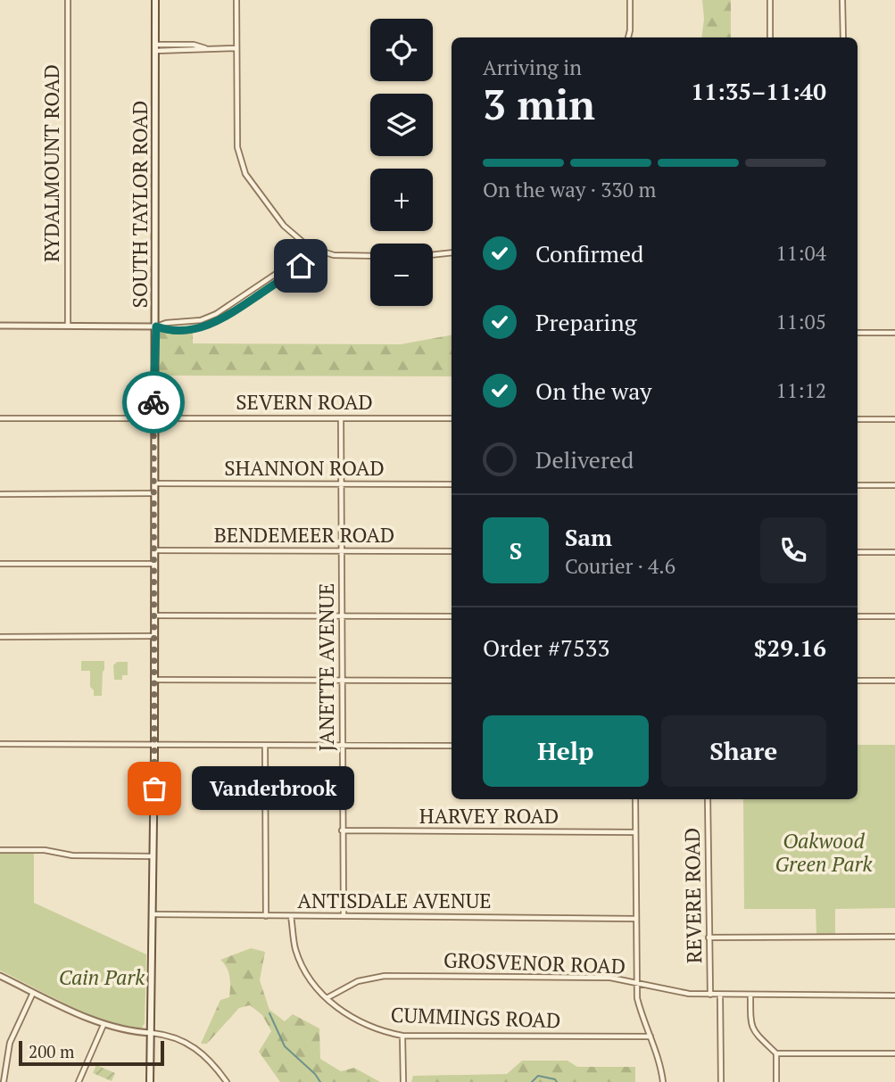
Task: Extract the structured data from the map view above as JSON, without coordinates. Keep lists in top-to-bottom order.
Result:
{
  "streets": {
    "main road": ["SOUTH TAYLOR ROAD"],
    "street": [
      "RYDALMOUNT ROAD",
      "SEVERN ROAD",
      "SHANNON ROAD",
      "BENDEMEER ROAD",
      "JANETTE AVENUE",
      "HARVEY ROAD",
      "REVERE ROAD",
      "ANTISDALE AVENUE",
      "GROSVENOR ROAD",
      "CUMMINGS ROAD"
    ]
  },
  "crossings": [
    ["SOUTH TAYLOR ROAD", "SEVERN ROAD"],
    ["SOUTH TAYLOR ROAD", "SHANNON ROAD"],
    ["SOUTH TAYLOR ROAD", "BENDEMEER ROAD"],
    ["SOUTH TAYLOR ROAD", "ANTISDALE AVENUE"],
    ["SEVERN ROAD", "JANETTE AVENUE"],
    ["SHANNON ROAD", "JANETTE AVENUE"],
    ["BENDEMEER ROAD", "JANETTE AVENUE"],
    ["JANETTE AVENUE", "HARVEY ROAD"],
    ["JANETTE AVENUE", "ANTISDALE AVENUE"],
    ["REVERE ROAD", "GROSVENOR ROAD"],
    ["ANTISDALE AVENUE", "CUMMINGS ROAD"],
    ["GROSVENOR ROAD", "CUMMINGS ROAD"]
  ],
  "parks": ["Oakwood Green Park", "Cain Park"],
  "places": ["Vanderbrook"],
  "scale_bar": "200 m",
  "page": {
    "map_buttons": ["+", "−"],
    "heading": ["3 min", "Arriving in", "11:35–11:40"],
    "panel": [
      "Sam",
      "Courier · 4.6",
      "Order #7533",
      "$29.16"
    ],
    "bar": "On the way · 330 m",
    "list": [
      ["Confirmed", "11:04"],
      ["Preparing", "11:05"],
      ["On the way", "11:12"],
      "Delivered"
    ],
    "round": "S",
    "buttons": ["Help", "Share"],
    "bubble": "Vanderbrook",
    "scale": "200 m"
  }
}
